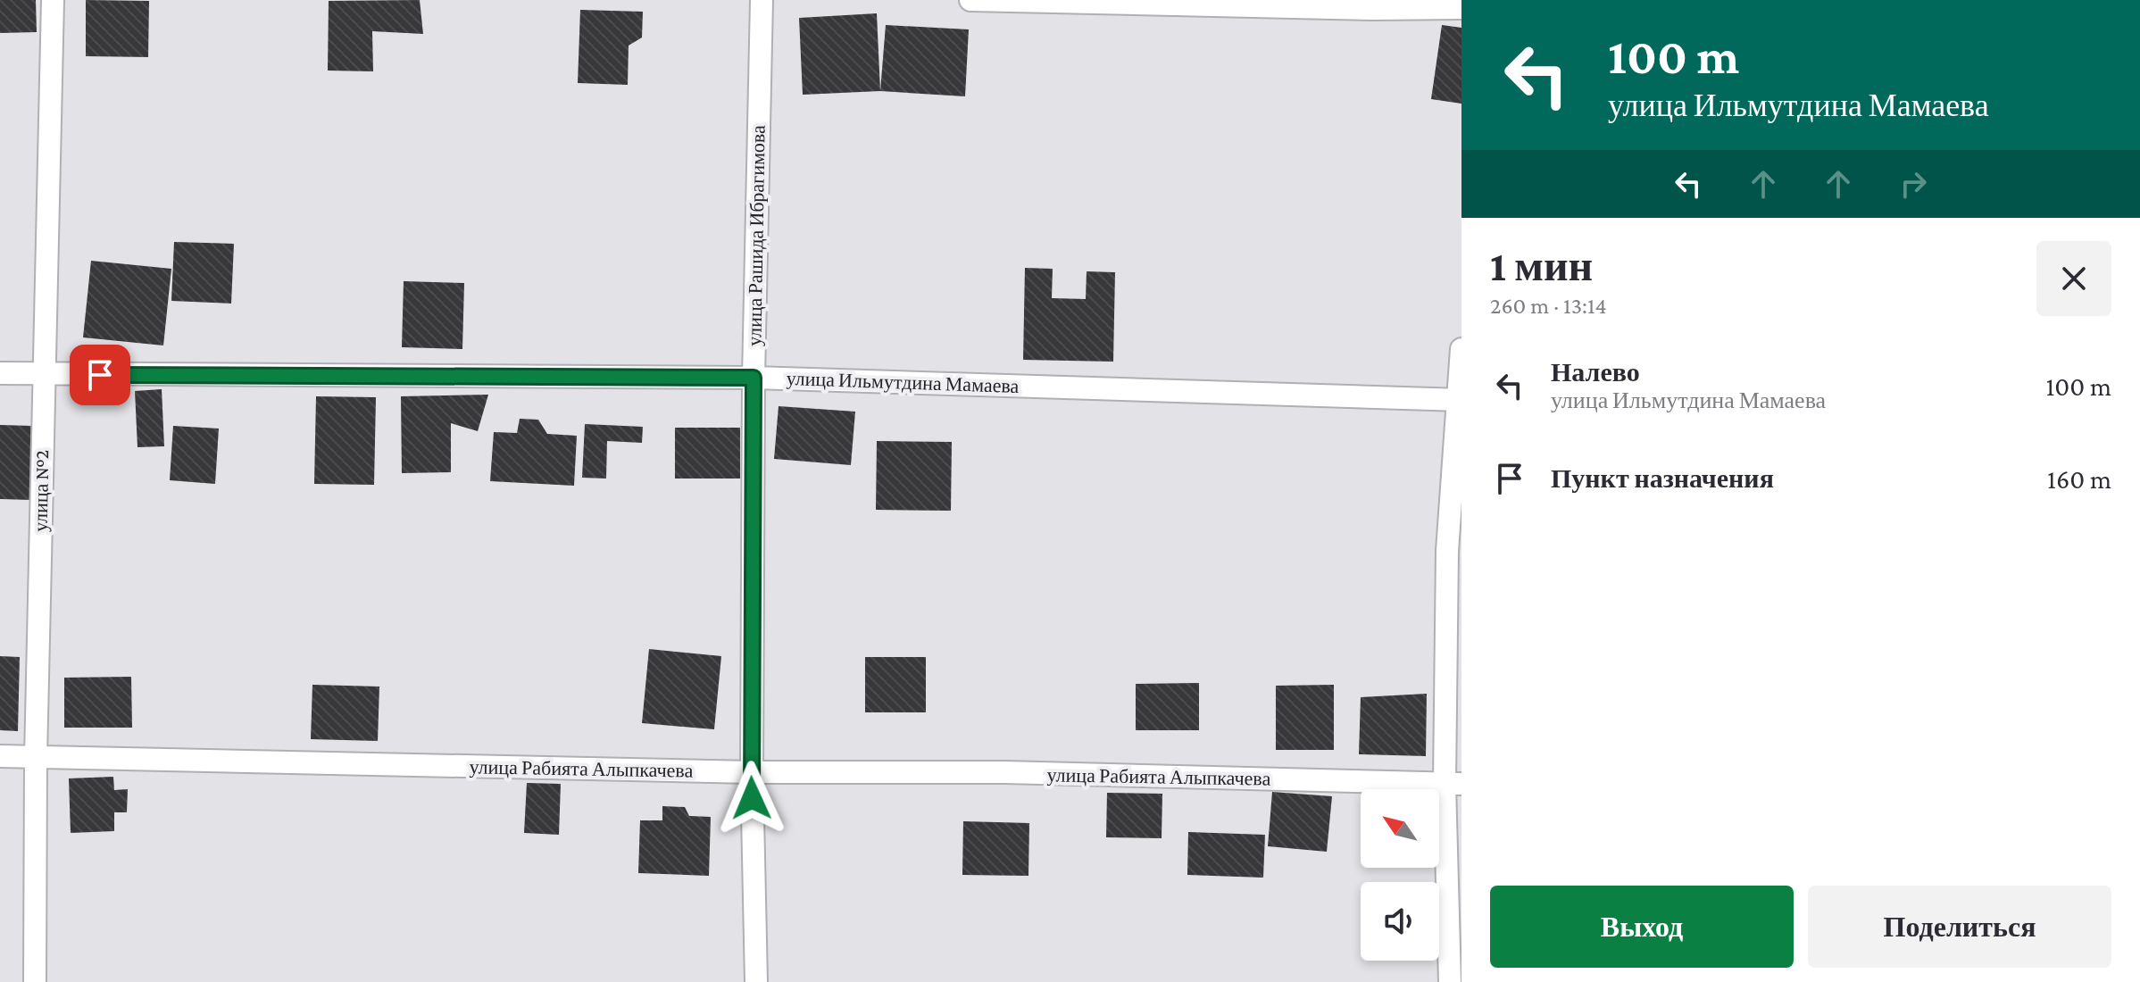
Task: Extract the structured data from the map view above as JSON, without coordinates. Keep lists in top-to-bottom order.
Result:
{
  "streets": {
    "street": [
      "улица Рашида Ибрагимова",
      "улица Ильмутдина Мамаева",
      "улица №2",
      "улица Рабията Алыпкачева"
    ]
  },
  "crossings": [
    ["улица Рашида Ибрагимова", "улица Ильмутдина Мамаева"],
    ["улица Рашида Ибрагимова", "улица Рабията Алыпкачева"],
    ["улица Ильмутдина Мамаева", "улица №2"],
    ["улица №2", "улица Рабията Алыпкачева"]
  ],
  "north": "top left",
  "page": {
    "turn": ["100 m", "улица Ильмутдина Мамаева"],
    "heading": ["1 мин", "260 m · 13:14"],
    "list": [
      {
        "name": "Налево",
        "note": "улица Ильмутдина Мамаева",
        "value": "100 m"
      },
      {
        "name": "Пункт назначения",
        "value": "160 m"
      }
    ],
    "buttons": ["Выход", "Поделиться"]
  }
}
